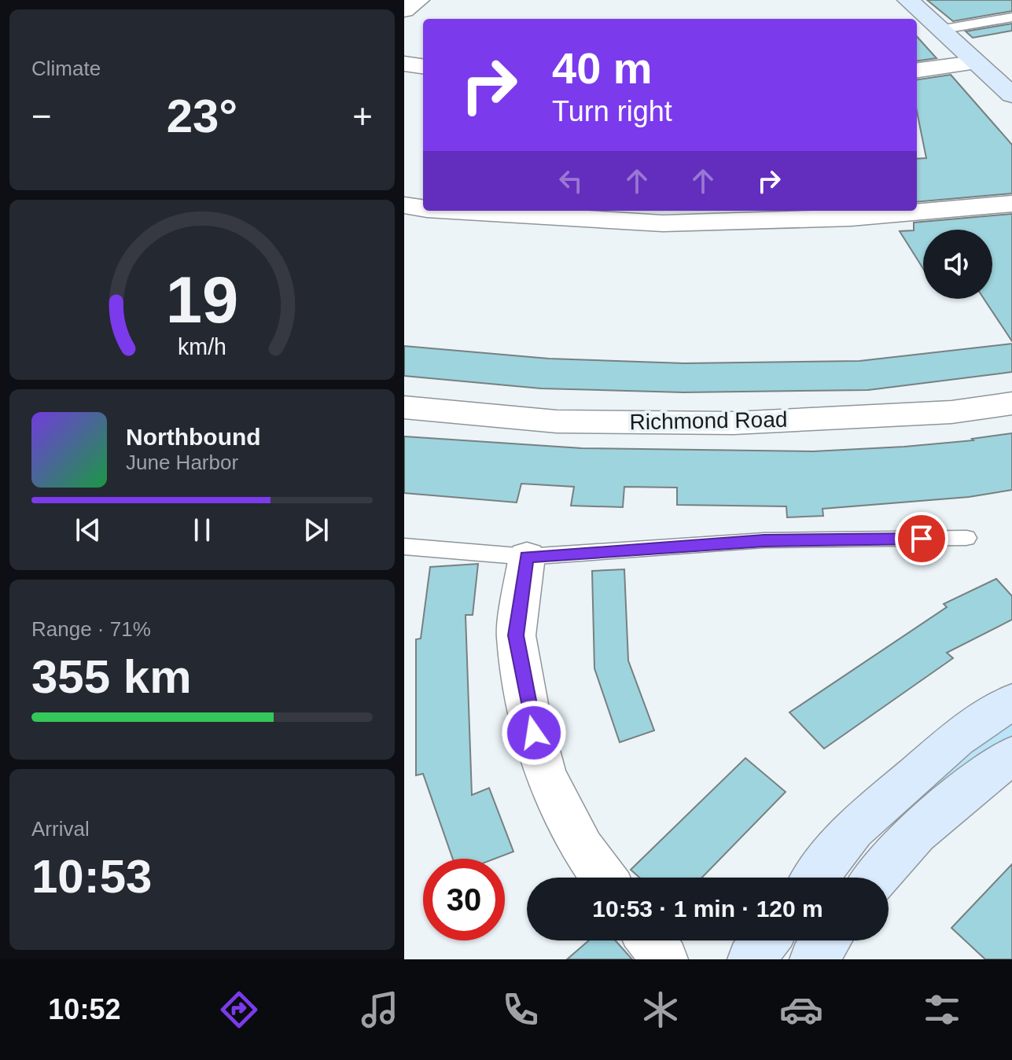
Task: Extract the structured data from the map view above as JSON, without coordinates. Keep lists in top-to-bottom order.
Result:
{
  "streets": {
    "street": ["Richmond Road"]
  },
  "page": {
    "tile": [
      "Climate",
      ["Range · 71%", "355 km"],
      ["Arrival", "10:53"]
    ],
    "turn": ["40 m", "Turn right"],
    "heat": ["−", "23°", "+"],
    "song": ["Northbound", "June Harbor"],
    "limit": "30",
    "trip": "10:53 · 1 min · 120 m",
    "tabs": "10:52",
    "gauge": ["19", "km/h"]
  }
}
